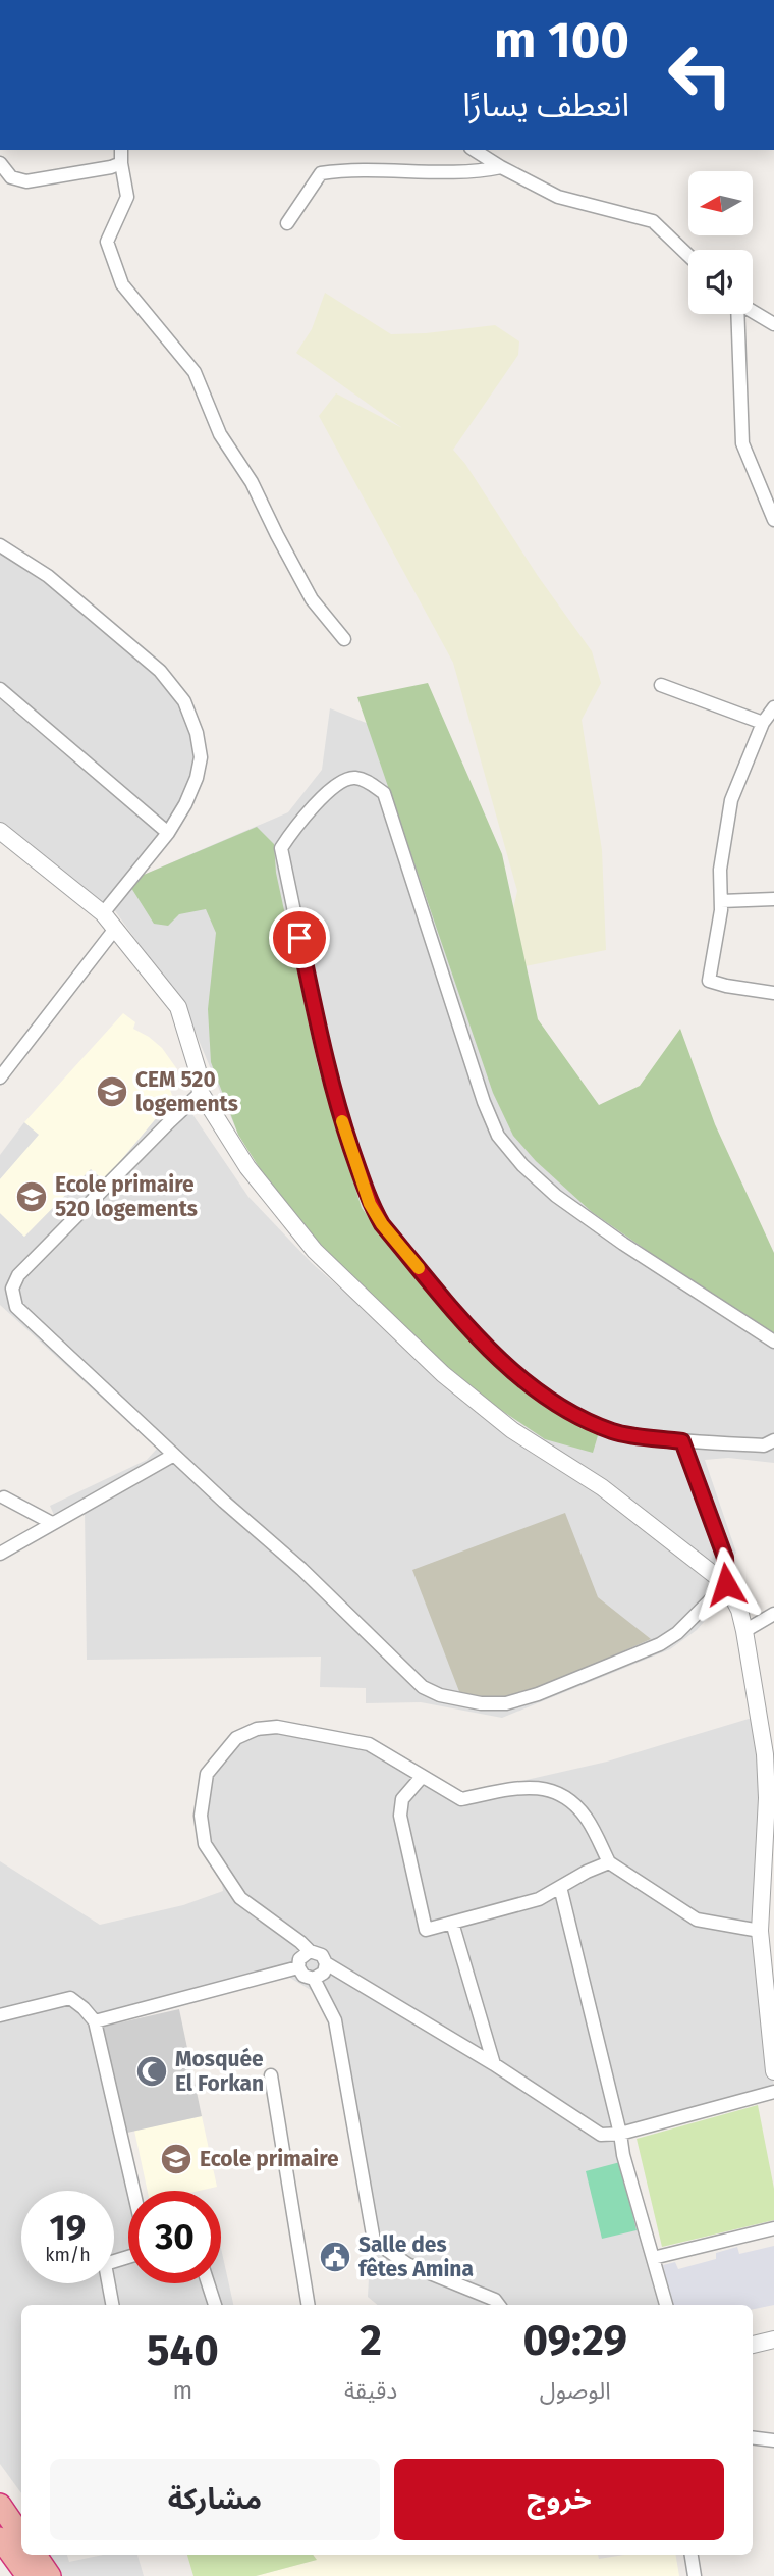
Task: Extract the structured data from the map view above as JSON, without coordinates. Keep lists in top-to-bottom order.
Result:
{
  "places": {
    "school or university": ["CEM 520 logements", "Ecole primaire 520 logements", "Ecole primaire"],
    "mosque": ["Mosquée El Forkan"],
    "public building": ["Salle des fêtes Amina"]
  },
  "north": "left",
  "page": {
    "turn": ["100 m", "انعطف يسارًا"],
    "speed": "19 km/h",
    "limit": "30",
    "eta": [
      "09:29",
      "الوصول",
      "2",
      "دقيقة",
      "540",
      "m"
    ],
    "buttons": ["خروج", "مشاركة"]
  }
}
